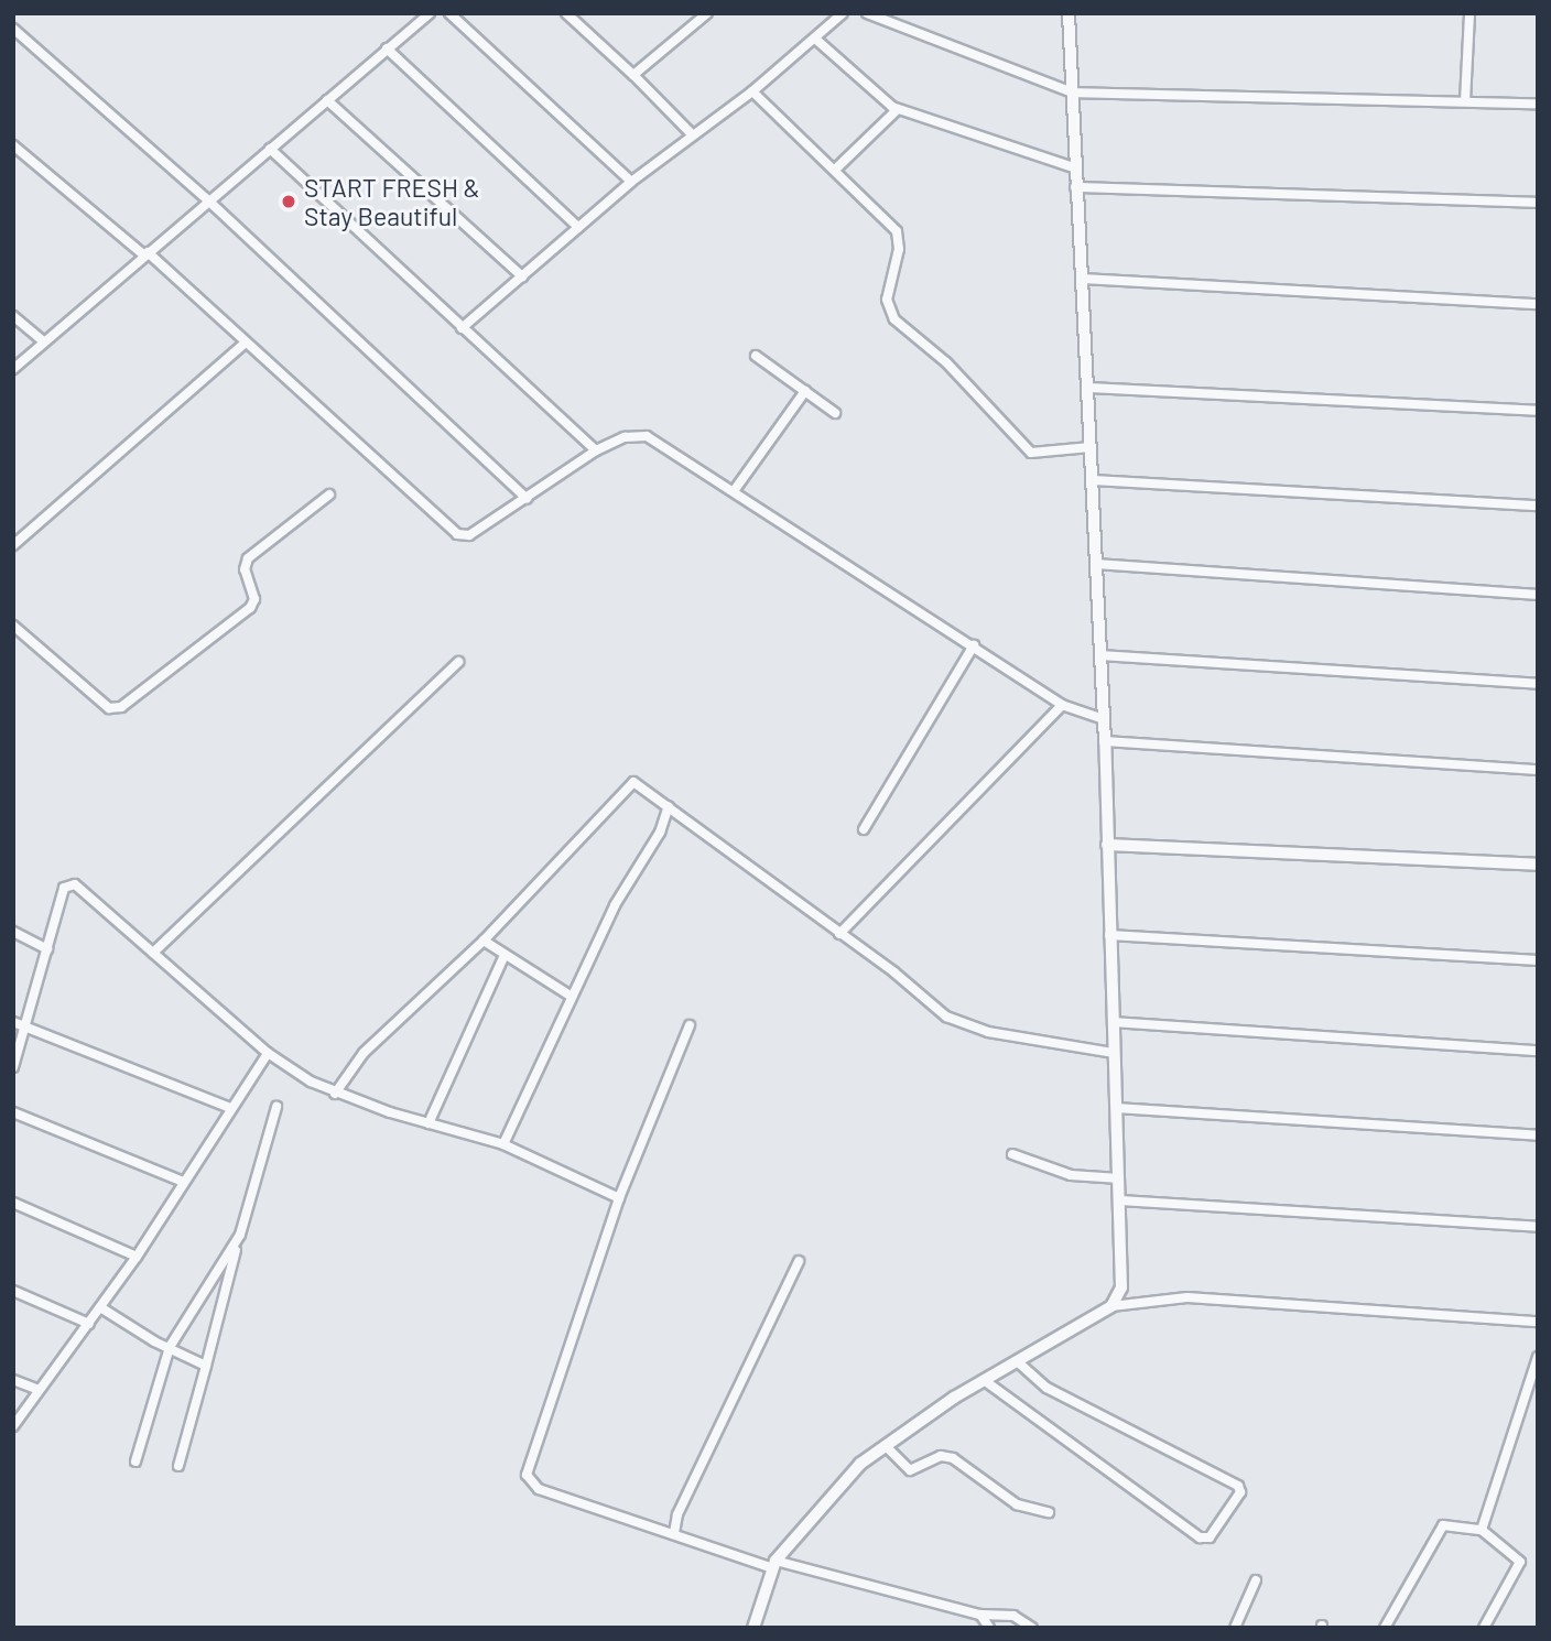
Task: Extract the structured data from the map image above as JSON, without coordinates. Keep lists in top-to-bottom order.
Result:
{
  "places": ["START FRESH & Stay Beautiful"]
}
